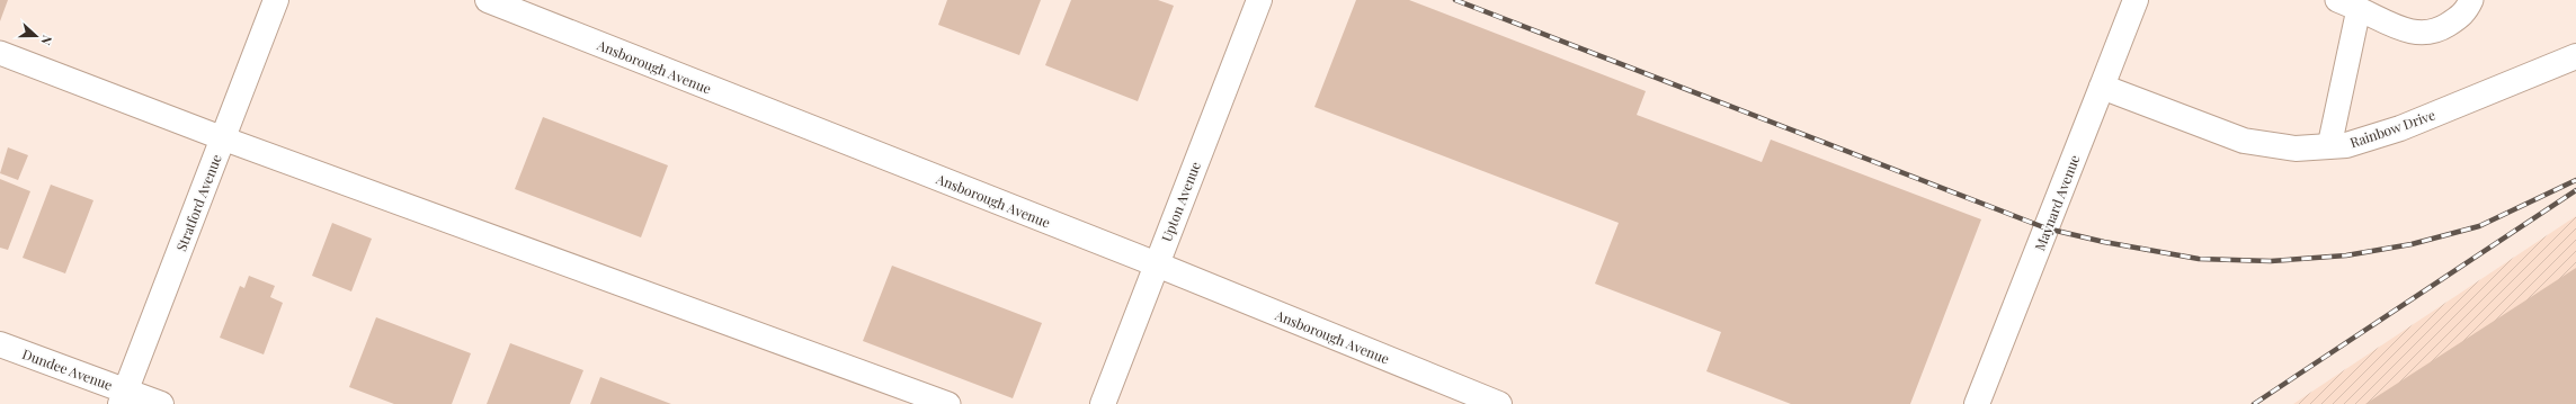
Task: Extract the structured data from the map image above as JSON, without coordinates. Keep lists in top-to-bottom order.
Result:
{
  "streets": {
    "main road": [
      "Ansborough Avenue",
      "Rainbow Drive",
      "Upton Avenue",
      "Stratford Avenue",
      "Maynard Avenue",
      "Dundee Avenue"
    ]
  },
  "crossings": [
    ["Ansborough Avenue", "Upton Avenue"],
    ["Rainbow Drive", "Maynard Avenue"],
    ["Stratford Avenue", "Dundee Avenue"]
  ],
  "north": "right"
}
